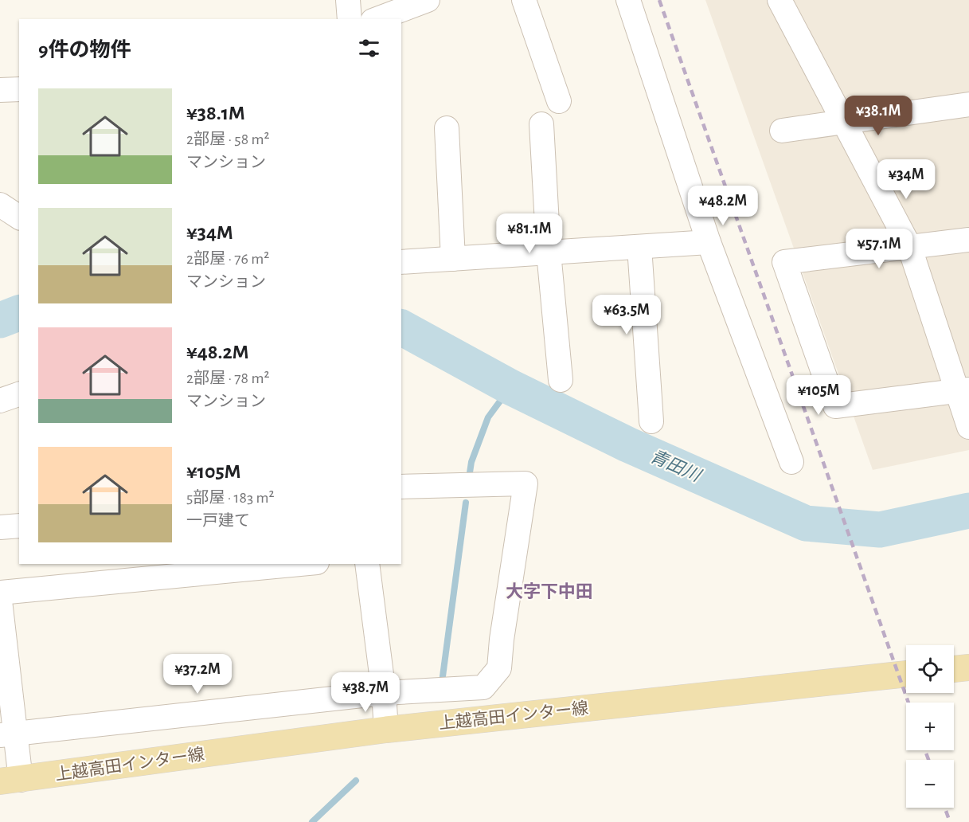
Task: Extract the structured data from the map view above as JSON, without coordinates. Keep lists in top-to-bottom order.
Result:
{
  "streets": {
    "main road": ["上越高田インター線"]
  },
  "districts": ["大字下中田"],
  "water": ["青田川"],
  "page": {
    "heading": "9件の物件",
    "list": [
      {
        "name": "¥38.1M",
        "note": "2部屋 · 58 m² · マンション"
      },
      {
        "name": "¥34M",
        "note": "2部屋 · 76 m² · マンション"
      },
      {
        "name": "¥48.2M",
        "note": "2部屋 · 78 m² · マンション"
      },
      {
        "name": "¥105M",
        "note": "5部屋 · 183 m² · 一戸建て"
      }
    ],
    "price": [
      "¥38.1M",
      "¥34M",
      "¥48.2M",
      "¥81.1M",
      "¥57.1M",
      "¥63.5M",
      "¥105M",
      "¥37.2M",
      "¥38.7M"
    ],
    "map_buttons": ["+", "−"]
  }
}
